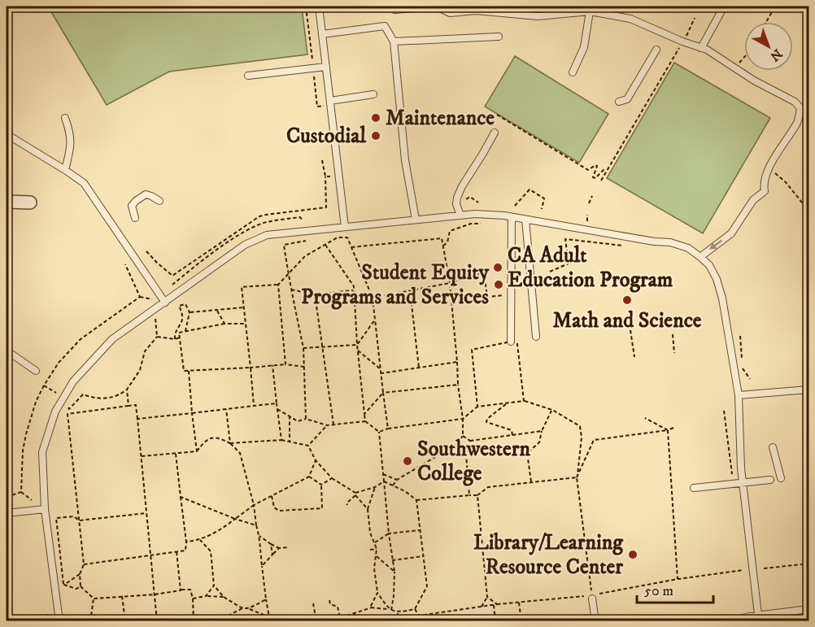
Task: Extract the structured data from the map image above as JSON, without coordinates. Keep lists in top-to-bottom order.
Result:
{
  "places": [
    "Maintenance",
    "Custodial",
    "CA Adult Education Program",
    "Student Equity Programs and Services",
    "Math and Science",
    "Southwestern College",
    "Library/Learning Resource Center"
  ],
  "scale_bar": "50 m",
  "north": "bottom right"
}
